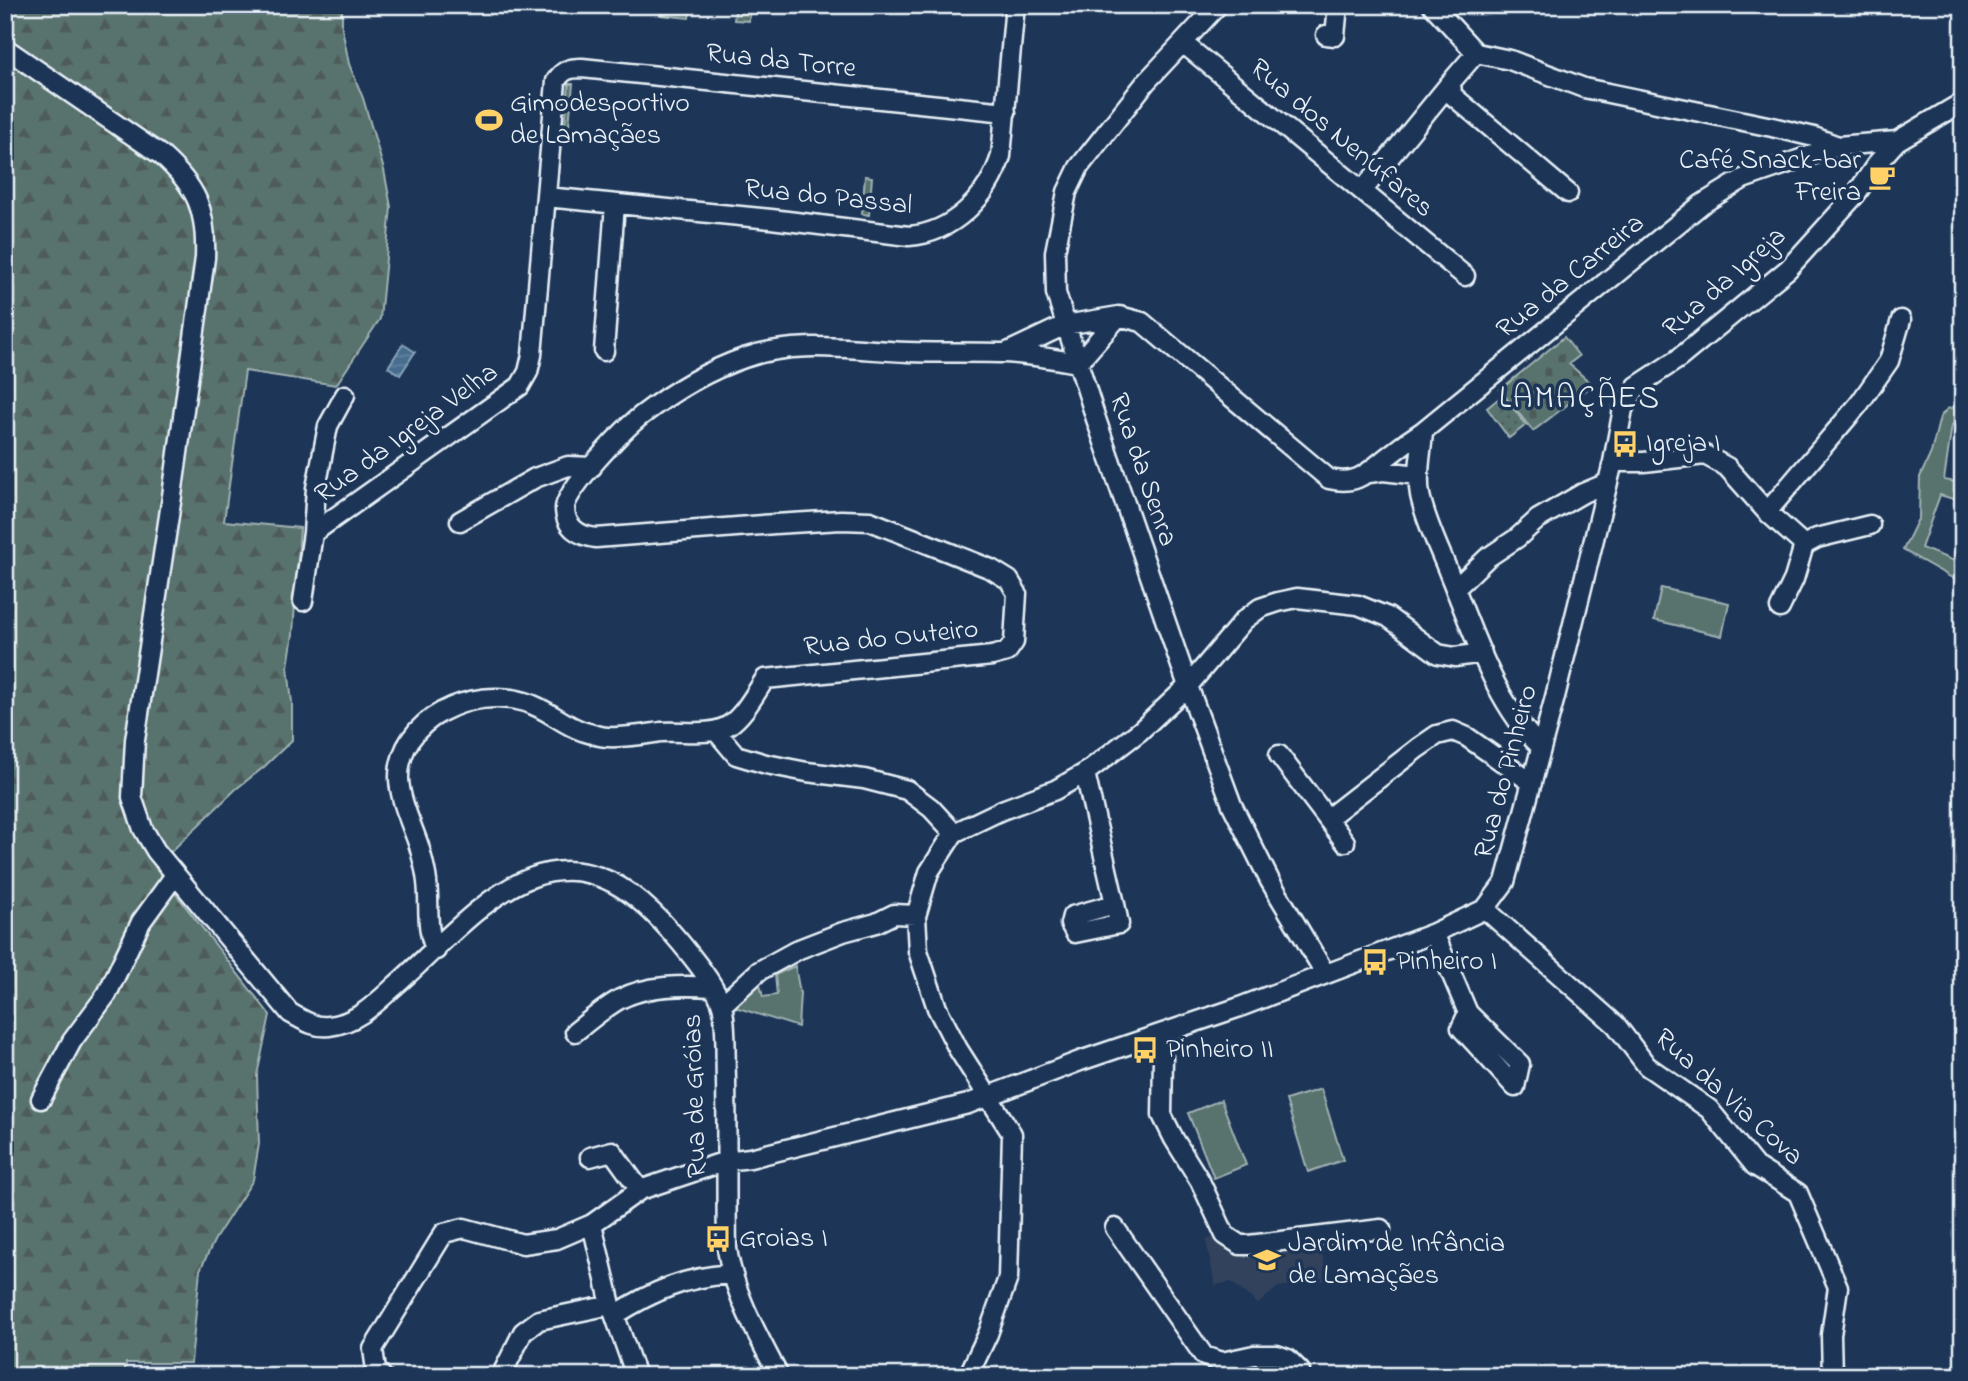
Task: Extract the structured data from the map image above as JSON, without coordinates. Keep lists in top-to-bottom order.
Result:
{
  "streets": {
    "street": [
      "Rua da Torre",
      "Rua dos Nenúfares",
      "Rua do Passal",
      "Rua da Carreira",
      "Rua da Igreja",
      "Rua da Igreja Velha",
      "Rua da Senra",
      "Rua do Outeiro",
      "Rua do Pinheiro",
      "Rua de Gróias",
      "Rua da Via Cova"
    ]
  },
  "crossings": [
    ["Rua da Torre", "Rua do Passal"],
    ["Rua da Torre", "Rua da Igreja Velha"],
    ["Rua dos Nenúfares", "Rua da Senra"],
    ["Rua do Passal", "Rua da Igreja Velha"],
    ["Rua da Igreja", "Rua do Pinheiro"],
    ["Rua da Senra", "Rua do Outeiro"],
    ["Rua da Senra", "Rua do Pinheiro"],
    ["Rua do Pinheiro", "Rua de Gróias"],
    ["Rua do Pinheiro", "Rua da Via Cova"]
  ],
  "districts": ["LAMAÇÃES"],
  "places": {
    "sports": ["Gimodesportivo de Lamaçães"],
    "cafe": ["Café Snack-bar Freira"],
    "bus stop": [
      "Igreja I",
      "Pinheiro I",
      "Pinheiro II",
      "Groias I"
    ],
    "school or university": ["Jardim de Infância de Lamaçães"]
  }
}
